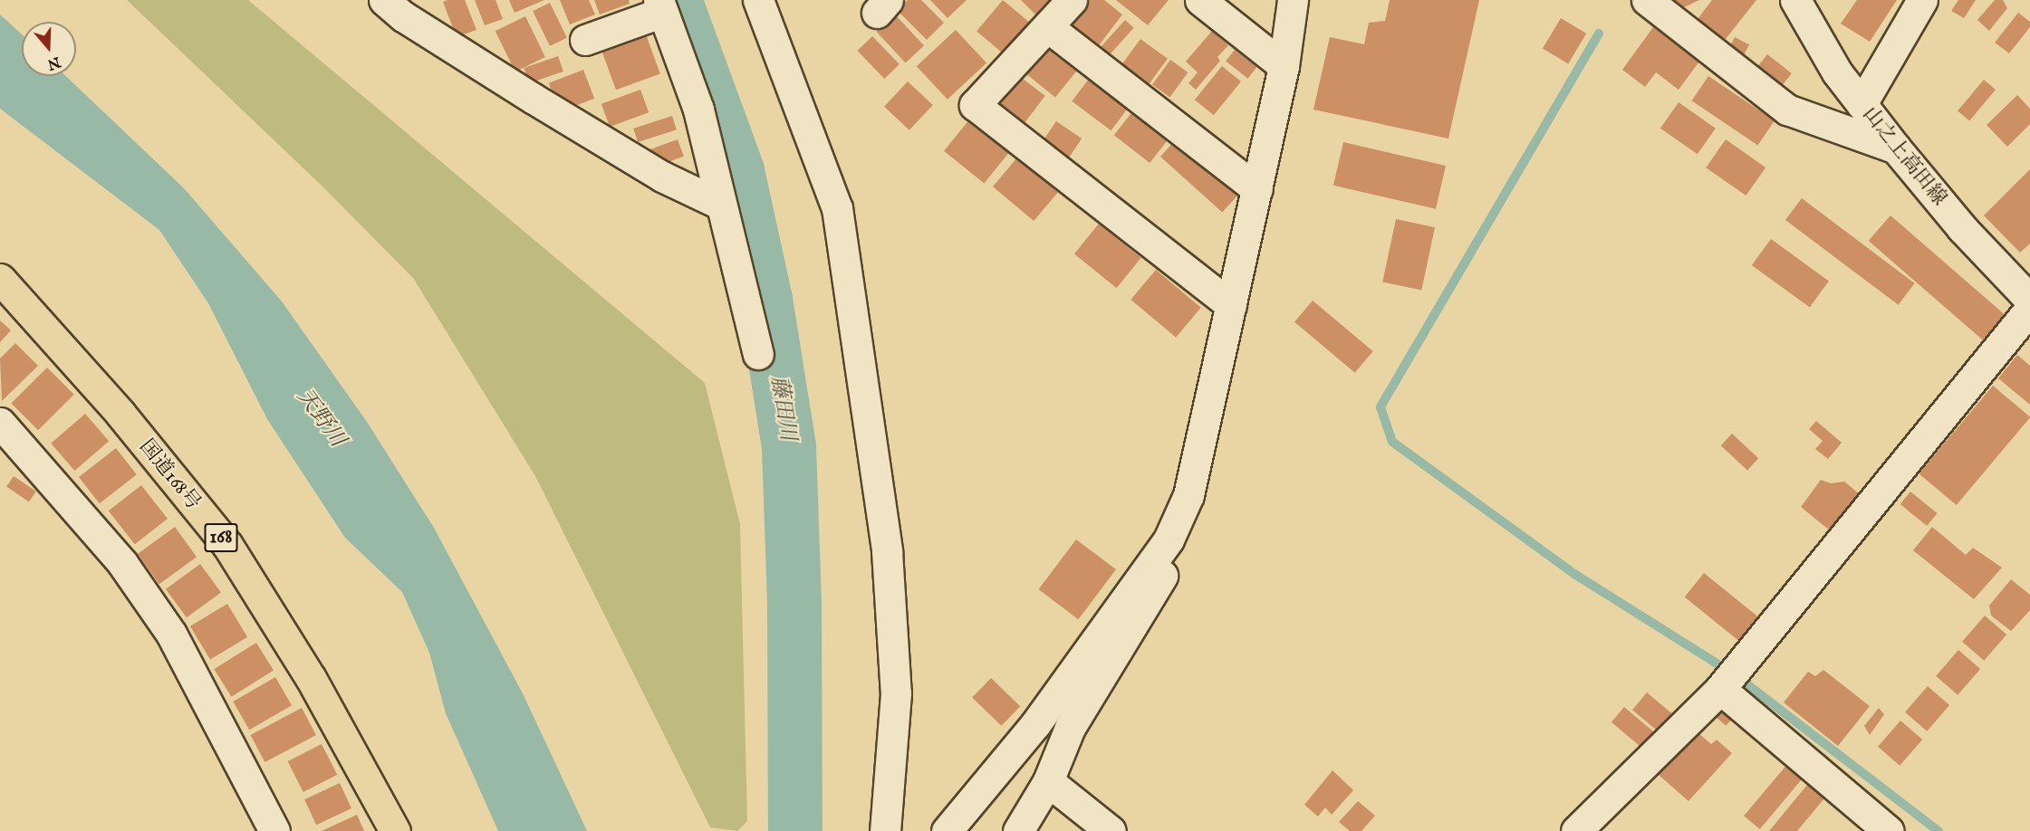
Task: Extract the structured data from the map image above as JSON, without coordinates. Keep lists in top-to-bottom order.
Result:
{
  "streets": {
    "highway": ["国道168号", "168"],
    "street": ["山之上高田線"]
  },
  "water": ["藤田川", "天野川"],
  "north": "bottom"
}
